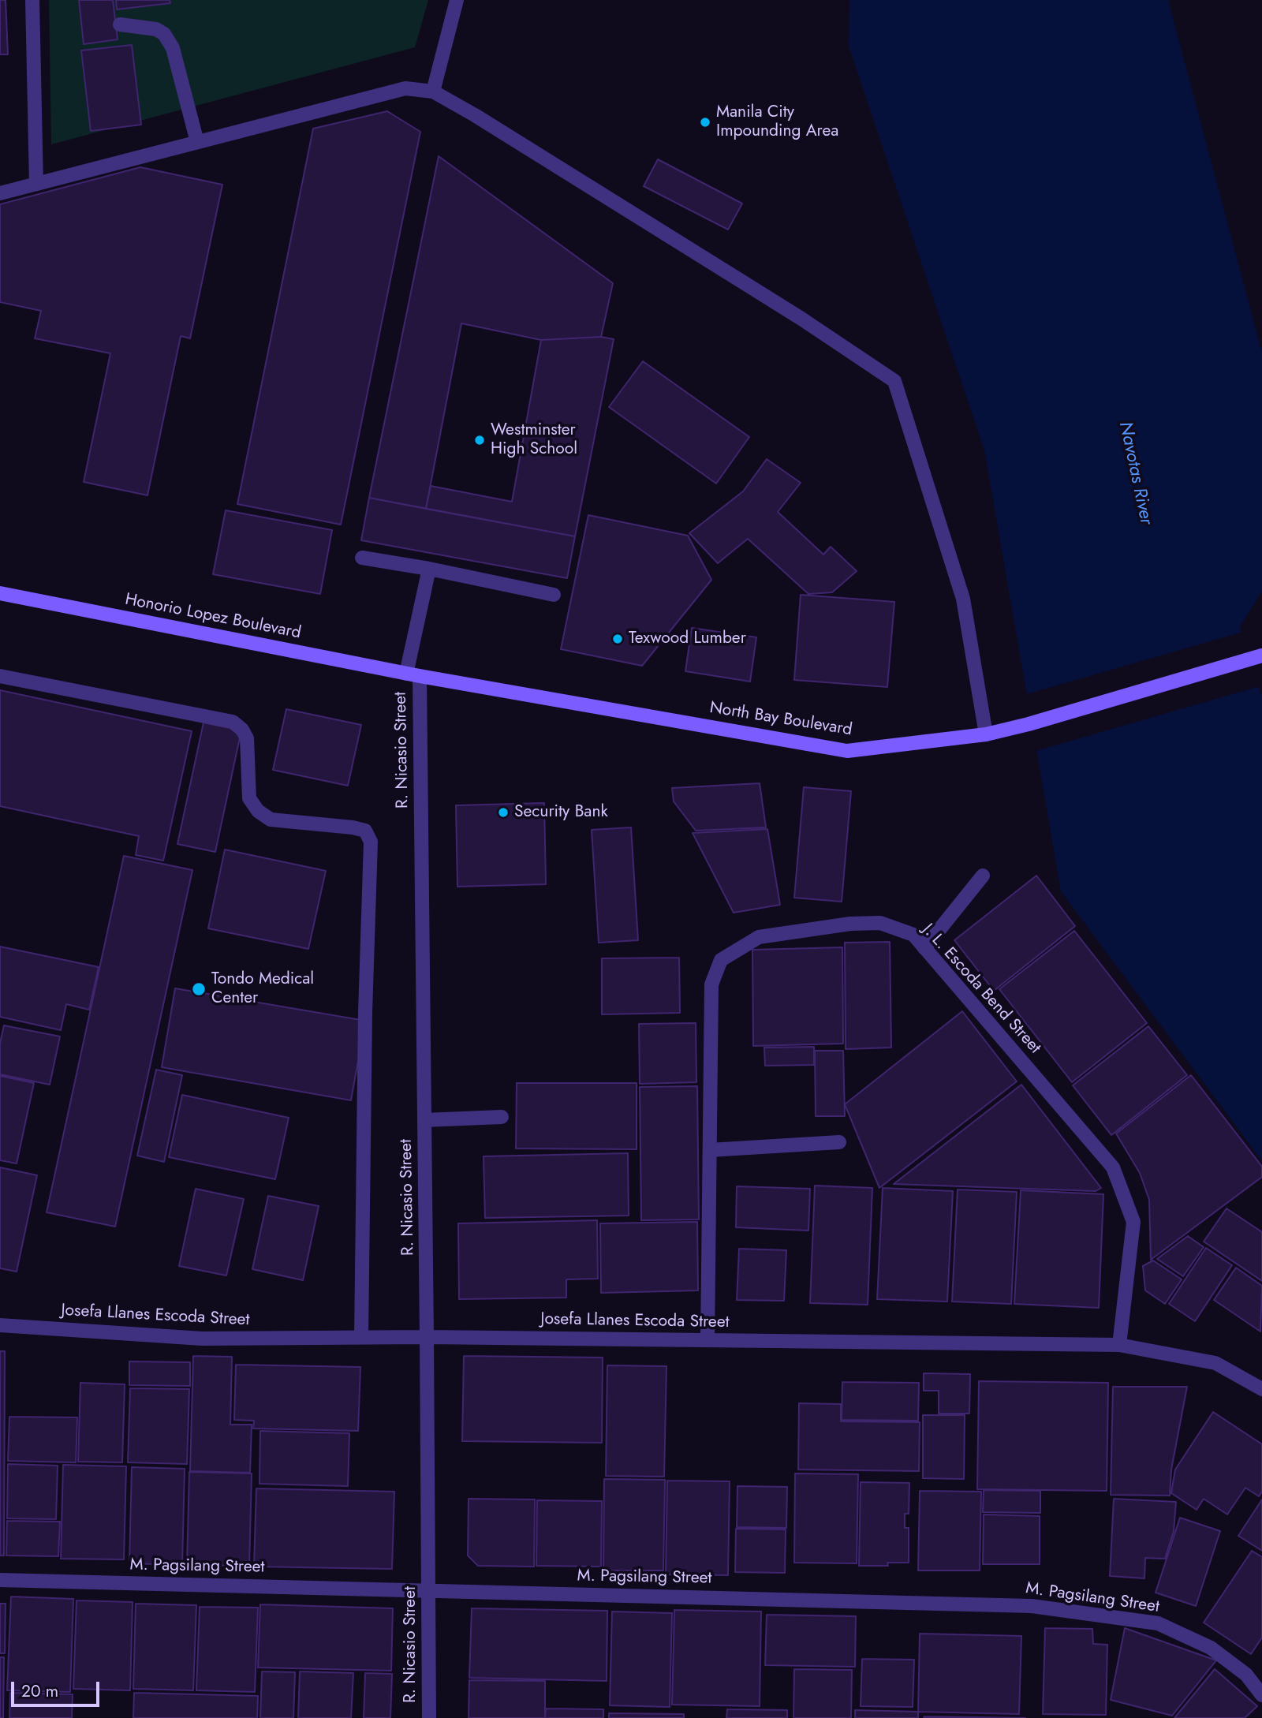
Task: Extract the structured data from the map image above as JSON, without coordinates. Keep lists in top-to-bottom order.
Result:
{
  "streets": {
    "main road": ["Honorio Lopez Boulevard", "North Bay Boulevard"],
    "street": [
      "R. Nicasio Street",
      "J. L. Escoda Bend Street",
      "Josefa Llanes Escoda Street",
      "M. Pagsilang Street"
    ]
  },
  "crossings": [
    ["Honorio Lopez Boulevard", "North Bay Boulevard"],
    ["Honorio Lopez Boulevard", "R. Nicasio Street"],
    ["North Bay Boulevard", "R. Nicasio Street"],
    ["R. Nicasio Street", "Josefa Llanes Escoda Street"],
    ["R. Nicasio Street", "M. Pagsilang Street"],
    ["J. L. Escoda Bend Street", "Josefa Llanes Escoda Street"]
  ],
  "water": ["Navotas River"],
  "places": [
    "Manila City Impounding Area",
    "Westminster High School",
    "Texwood Lumber",
    "Security Bank",
    "Tondo Medical Center"
  ],
  "scale_bar": "20 m"
}
